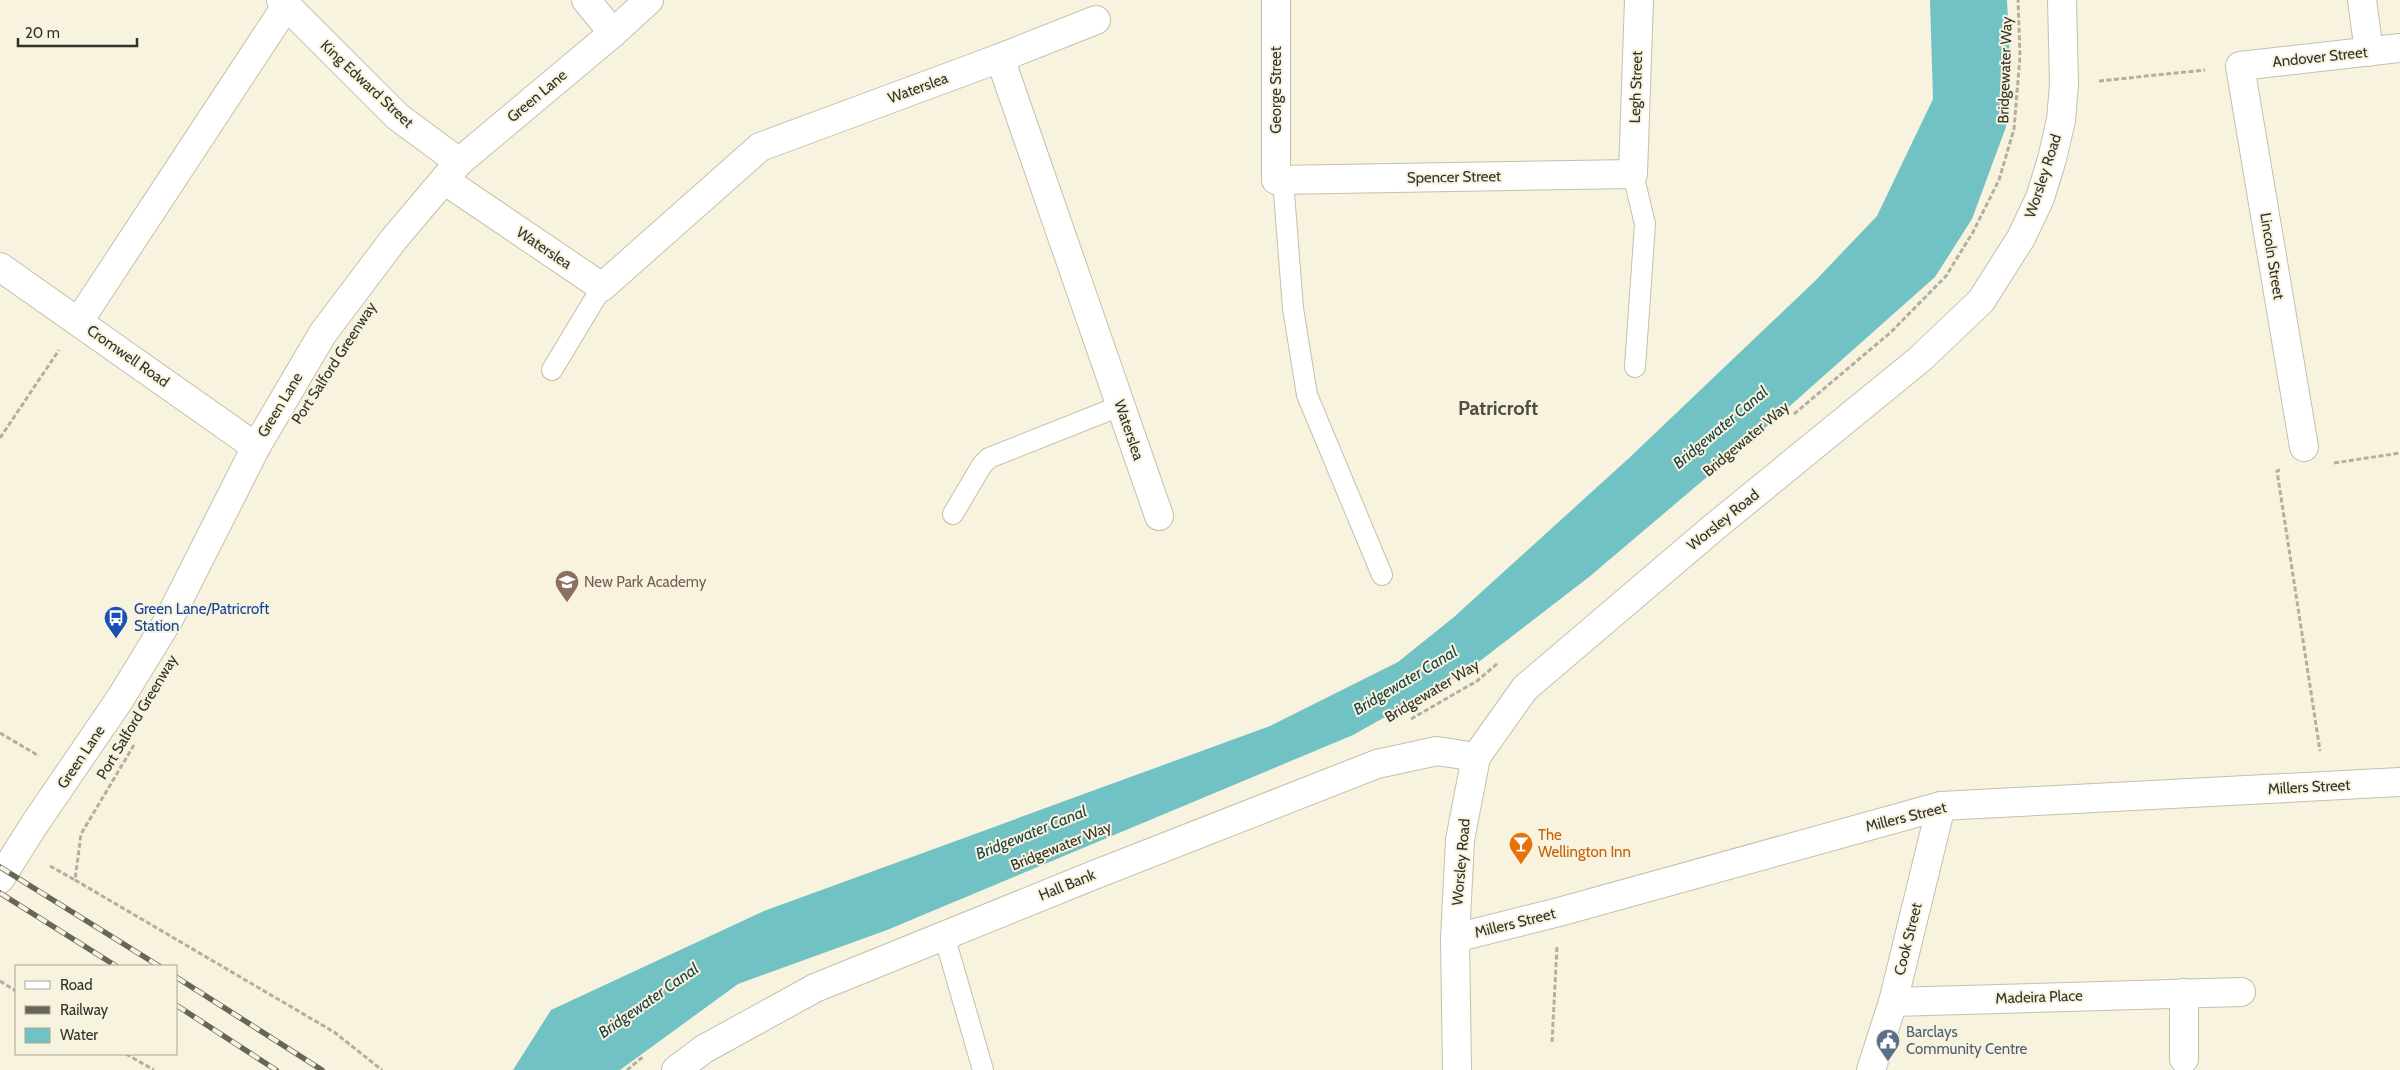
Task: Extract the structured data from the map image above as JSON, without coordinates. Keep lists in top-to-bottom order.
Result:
{
  "streets": {
    "street": [
      "Andover Street",
      "King Edward Street",
      "Legh Street",
      "Waterslea",
      "George Street",
      "Green Lane",
      "Worsley Road",
      "Spencer Street",
      "Lincoln Street",
      "Cromwell Road",
      "Millers Street",
      "Hall Bank",
      "Cook Street",
      "Madeira Place"
    ],
    "path": ["Bridgewater Way", "Port Salford Greenway"]
  },
  "crossings": [
    ["Andover Street", "Lincoln Street"],
    ["King Edward Street", "Waterslea"],
    ["King Edward Street", "Green Lane"],
    ["Legh Street", "Spencer Street"],
    ["Waterslea", "Green Lane"],
    ["George Street", "Spencer Street"],
    ["Green Lane", "Cromwell Road"],
    ["Worsley Road", "Millers Street"],
    ["Worsley Road", "Hall Bank"],
    ["Millers Street", "Cook Street"],
    ["Cook Street", "Madeira Place"]
  ],
  "districts": ["Patricroft"],
  "water": ["Bridgewater Canal"],
  "places": {
    "school or university": ["New Park Academy"],
    "bus stop": ["Green Lane/Patricroft Station"],
    "bar": ["The Wellington Inn"],
    "public building": ["Barclays Community Centre"]
  },
  "legend": ["Road", "Railway", "Water"],
  "scale_bar": "20 m"
}
